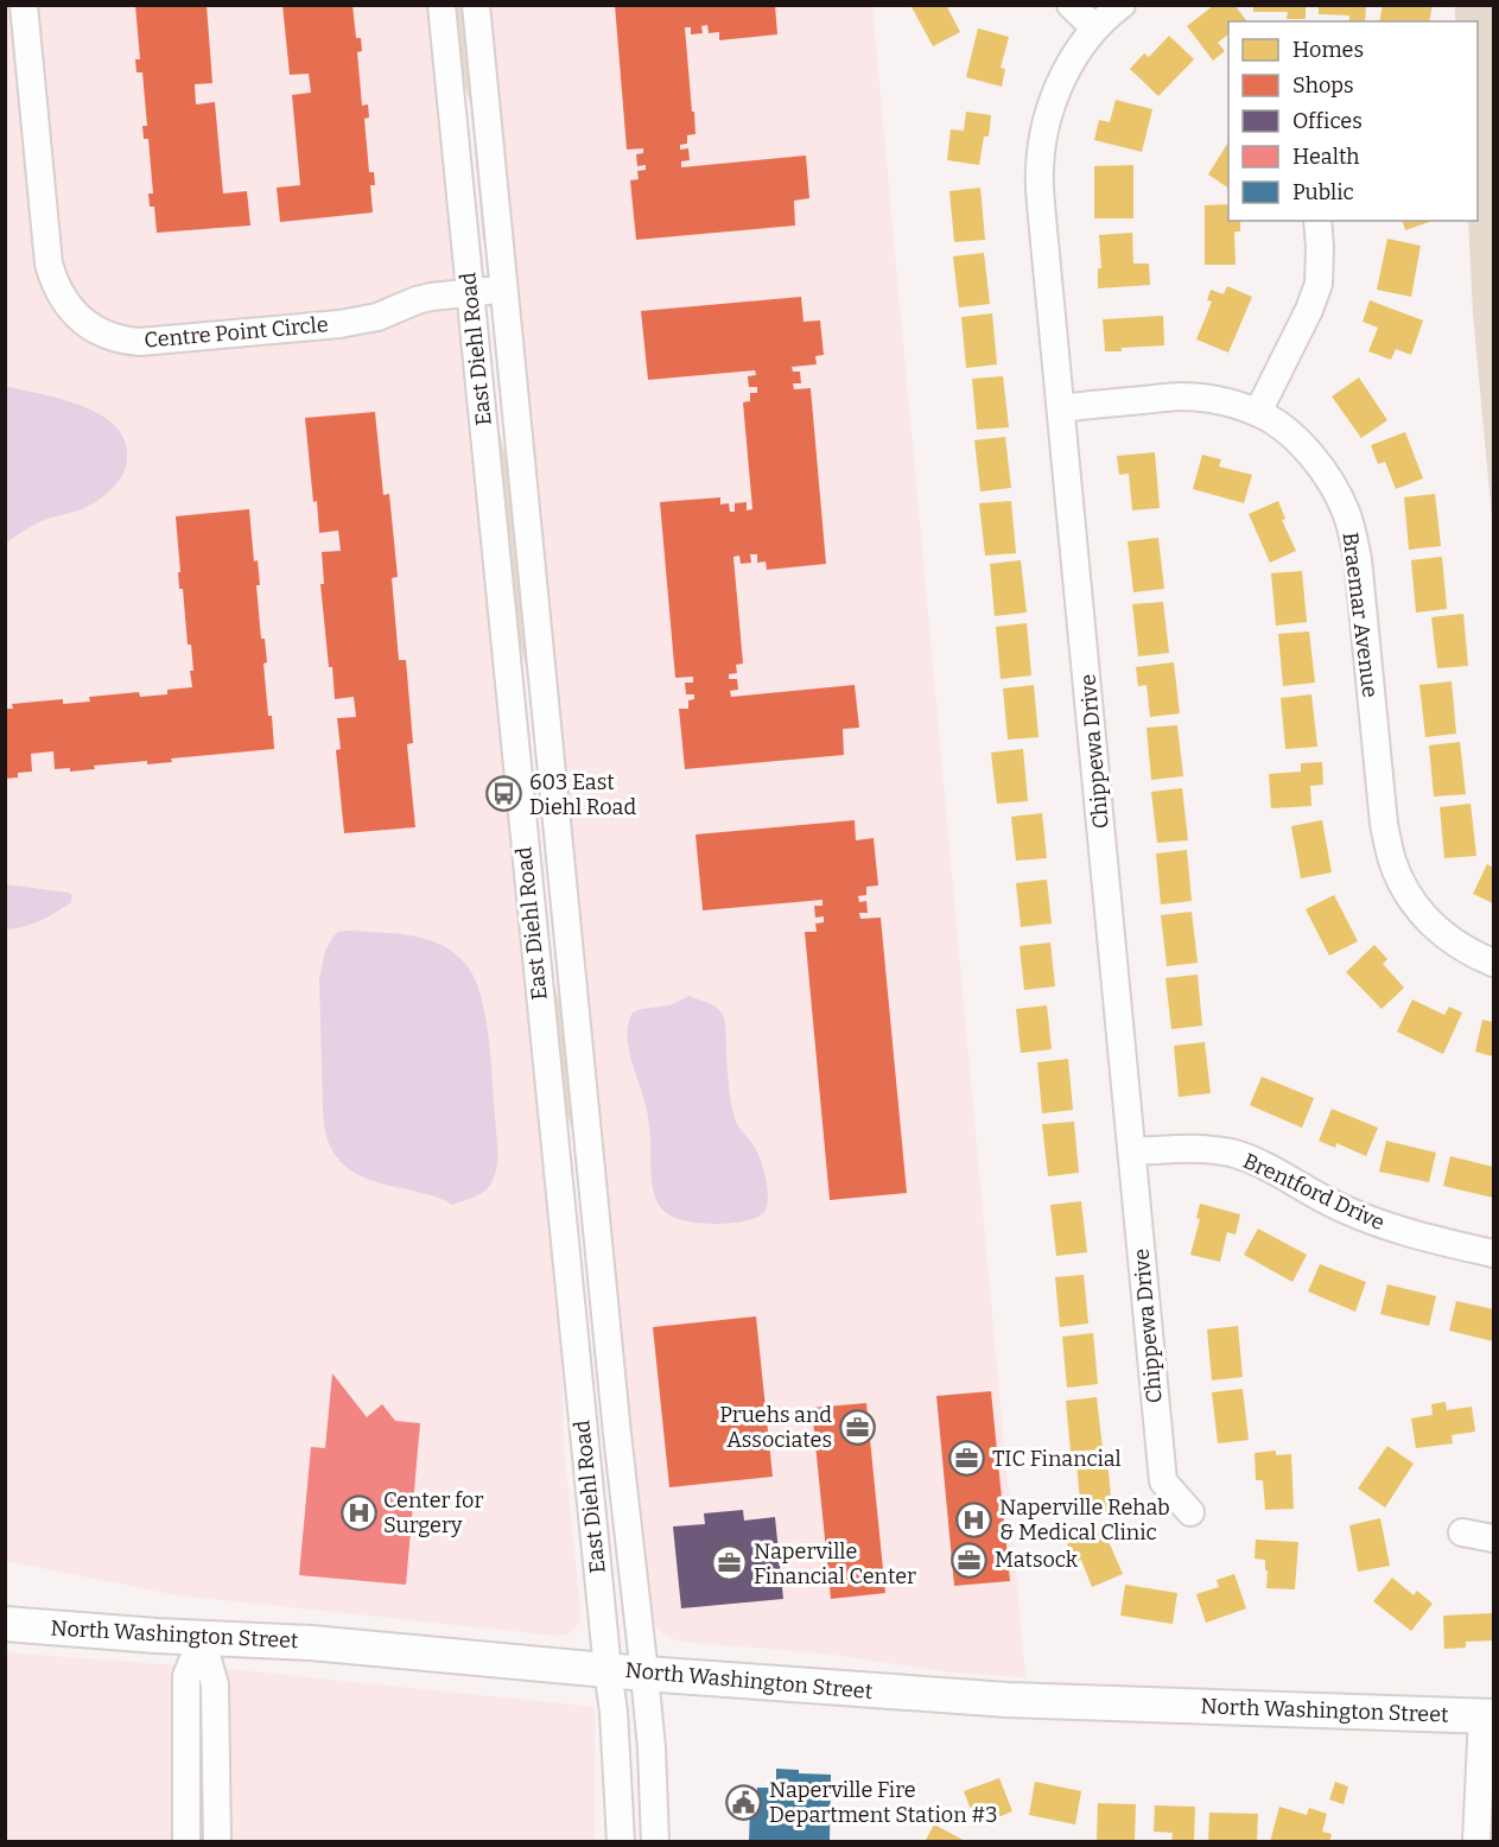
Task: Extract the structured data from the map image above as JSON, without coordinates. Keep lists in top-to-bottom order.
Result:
{
  "streets": {
    "main road": ["North Washington Street"],
    "street": [
      "Centre Point Circle",
      "East Diehl Road",
      "Braemar Avenue",
      "Chippewa Drive",
      "Brentford Drive"
    ]
  },
  "crossings": [
    ["Centre Point Circle", "East Diehl Road"],
    ["East Diehl Road", "North Washington Street"],
    ["Braemar Avenue", "Chippewa Drive"],
    ["Chippewa Drive", "Brentford Drive"]
  ],
  "places": {
    "bus stop": ["603 East Diehl Road"],
    "office": [
      "Pruehs and Associates",
      "TIC Financial",
      "Matsock",
      "Naperville Financial Center"
    ],
    "hospital": ["Center for Surgery", "Naperville Rehab & Medical Clinic"],
    "public building": ["Naperville Fire Department Station #3"]
  },
  "legend": [
    "Homes",
    "Shops",
    "Offices",
    "Health",
    "Public"
  ]
}
